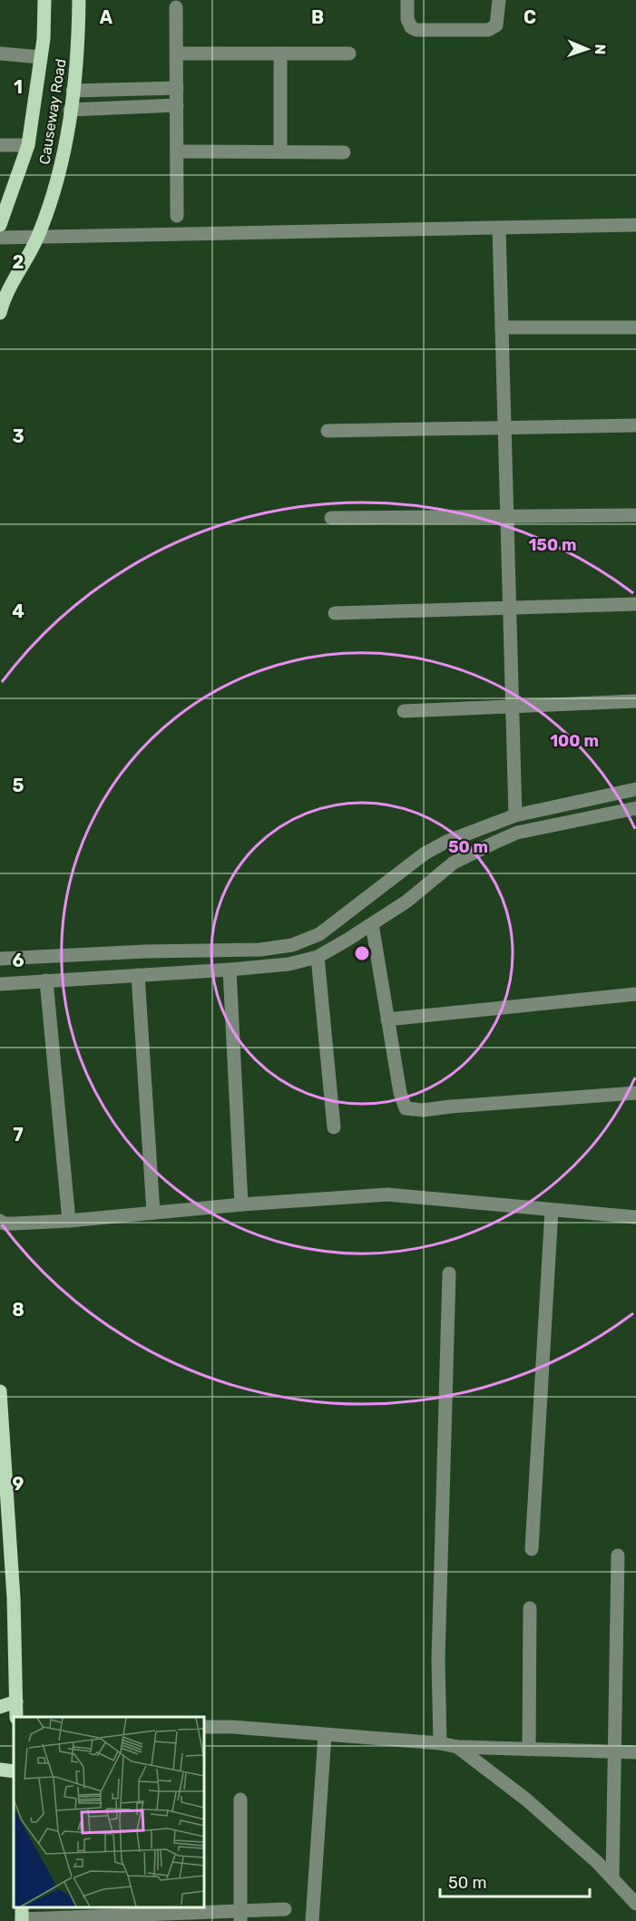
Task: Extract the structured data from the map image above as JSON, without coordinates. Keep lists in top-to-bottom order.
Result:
{
  "streets": {
    "main road": ["Causeway Road"]
  },
  "scale_bar": "50 m",
  "north": "right",
  "grid": {
    "columns": ["A", "B", "C"],
    "rows": [
      "1",
      "2",
      "3",
      "4",
      "5",
      "6",
      "7",
      "8",
      "9"
    ]
  },
  "rings": ["150 m", "100 m", "50 m"]
}
